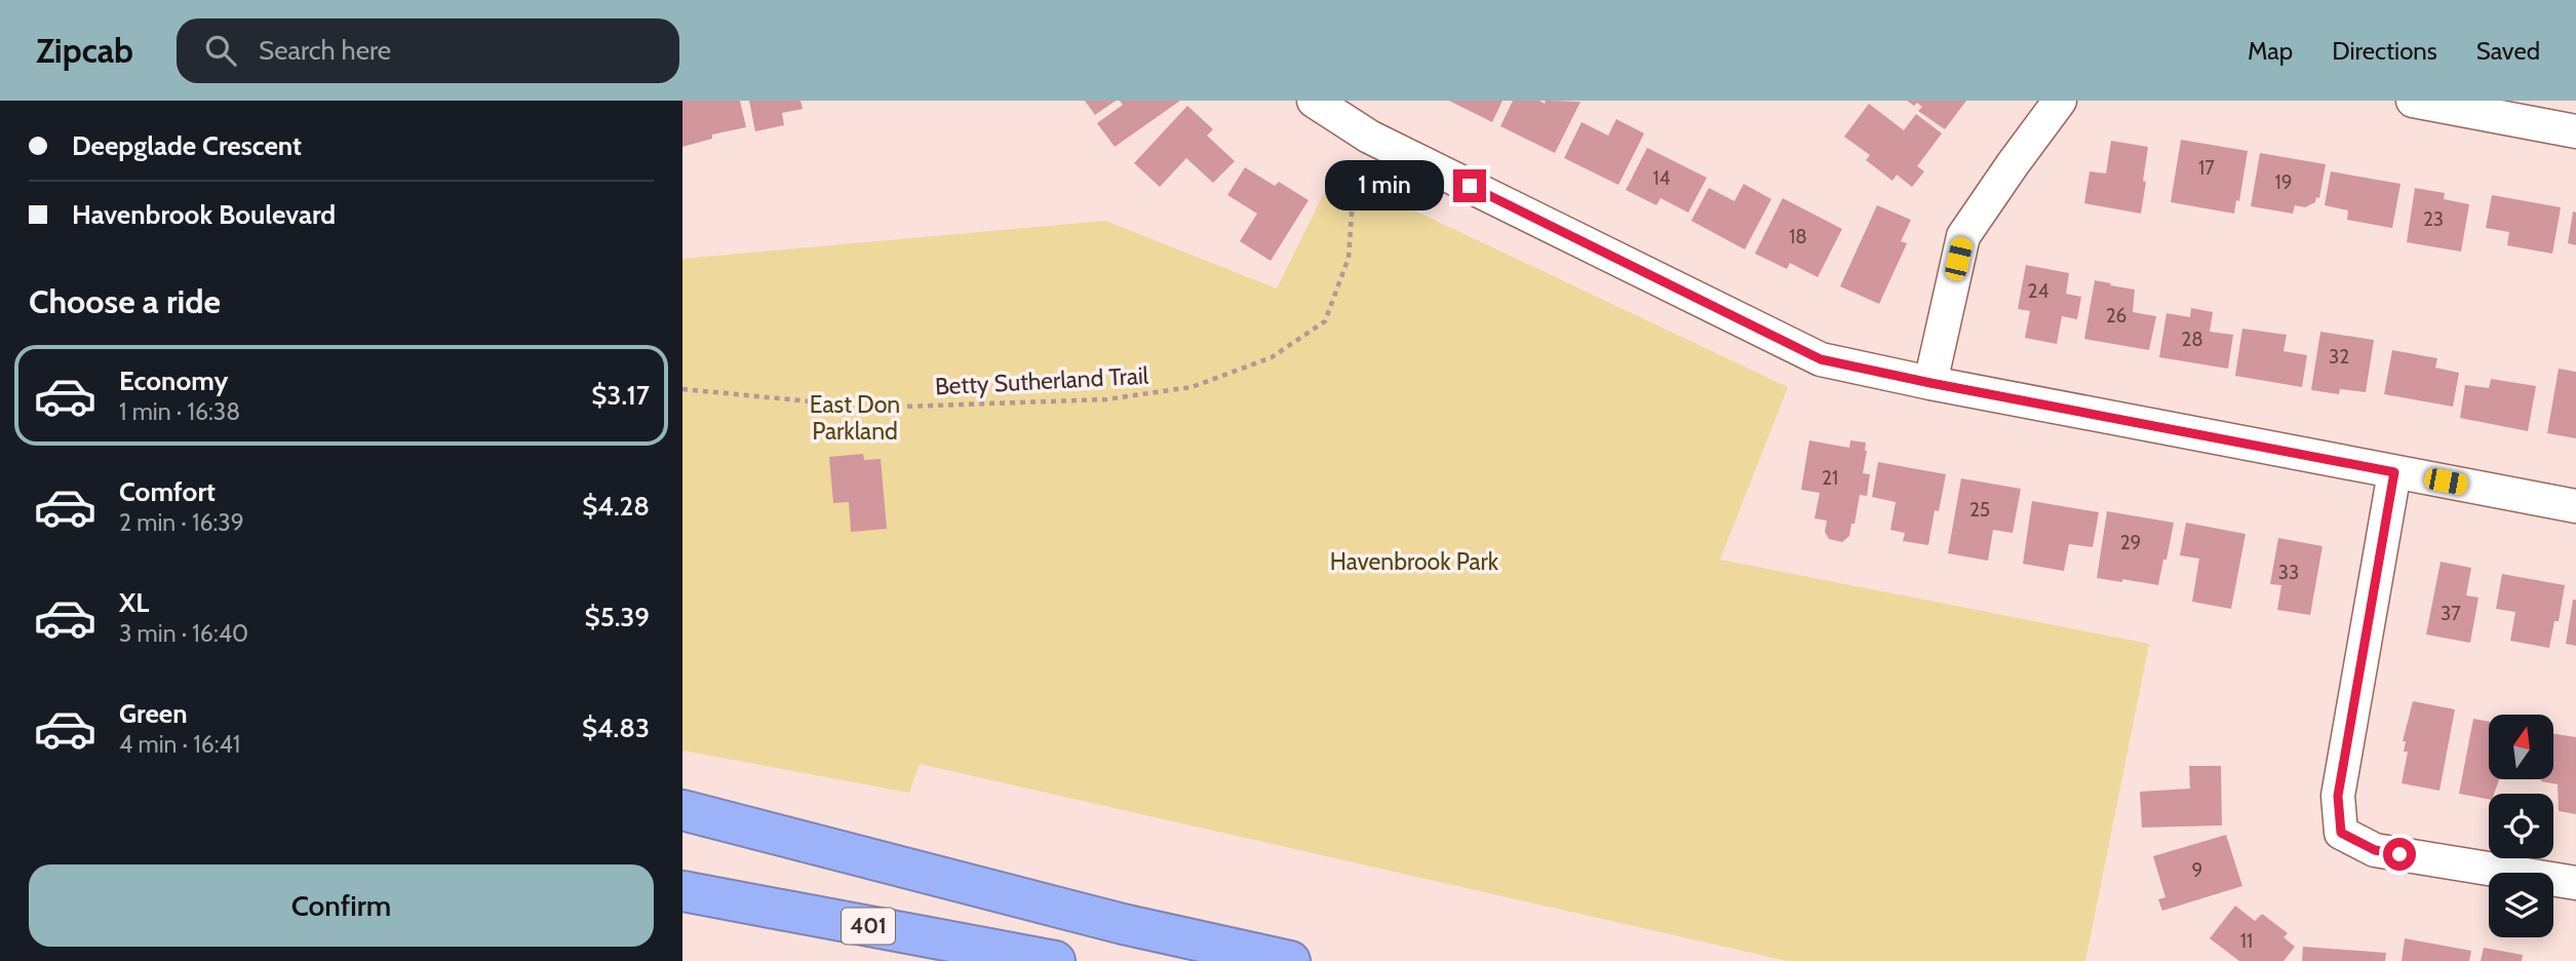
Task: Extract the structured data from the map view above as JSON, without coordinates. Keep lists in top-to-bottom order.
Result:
{
  "streets": {
    "highway": ["401"],
    "path": ["Betty Sutherland Trail"]
  },
  "parks": ["East Don Parkland", "Havenbrook Park"],
  "house_numbers": [
    "17",
    "14",
    "19",
    "23",
    "18",
    "24",
    "26",
    "28",
    "32",
    "21",
    "25",
    "29",
    "33",
    "37",
    "9",
    "11"
  ],
  "north": "top",
  "page": {
    "header": "Zipcab",
    "search": "Search here",
    "nav": ["Map", "Directions", "Saved"],
    "banner": ["Deepglade Crescent", "Havenbrook Boulevard"],
    "bubble": "1 min",
    "heading": "Choose a ride",
    "list": [
      {
        "name": "Economy",
        "note": "1 min · 16:38",
        "value": "$3.17"
      },
      {
        "name": "Comfort",
        "note": "2 min · 16:39",
        "value": "$4.28"
      },
      {
        "name": "XL",
        "note": "3 min · 16:40",
        "value": "$5.39"
      },
      {
        "name": "Green",
        "note": "4 min · 16:41",
        "value": "$4.83"
      }
    ],
    "buttons": "Confirm"
  }
}
